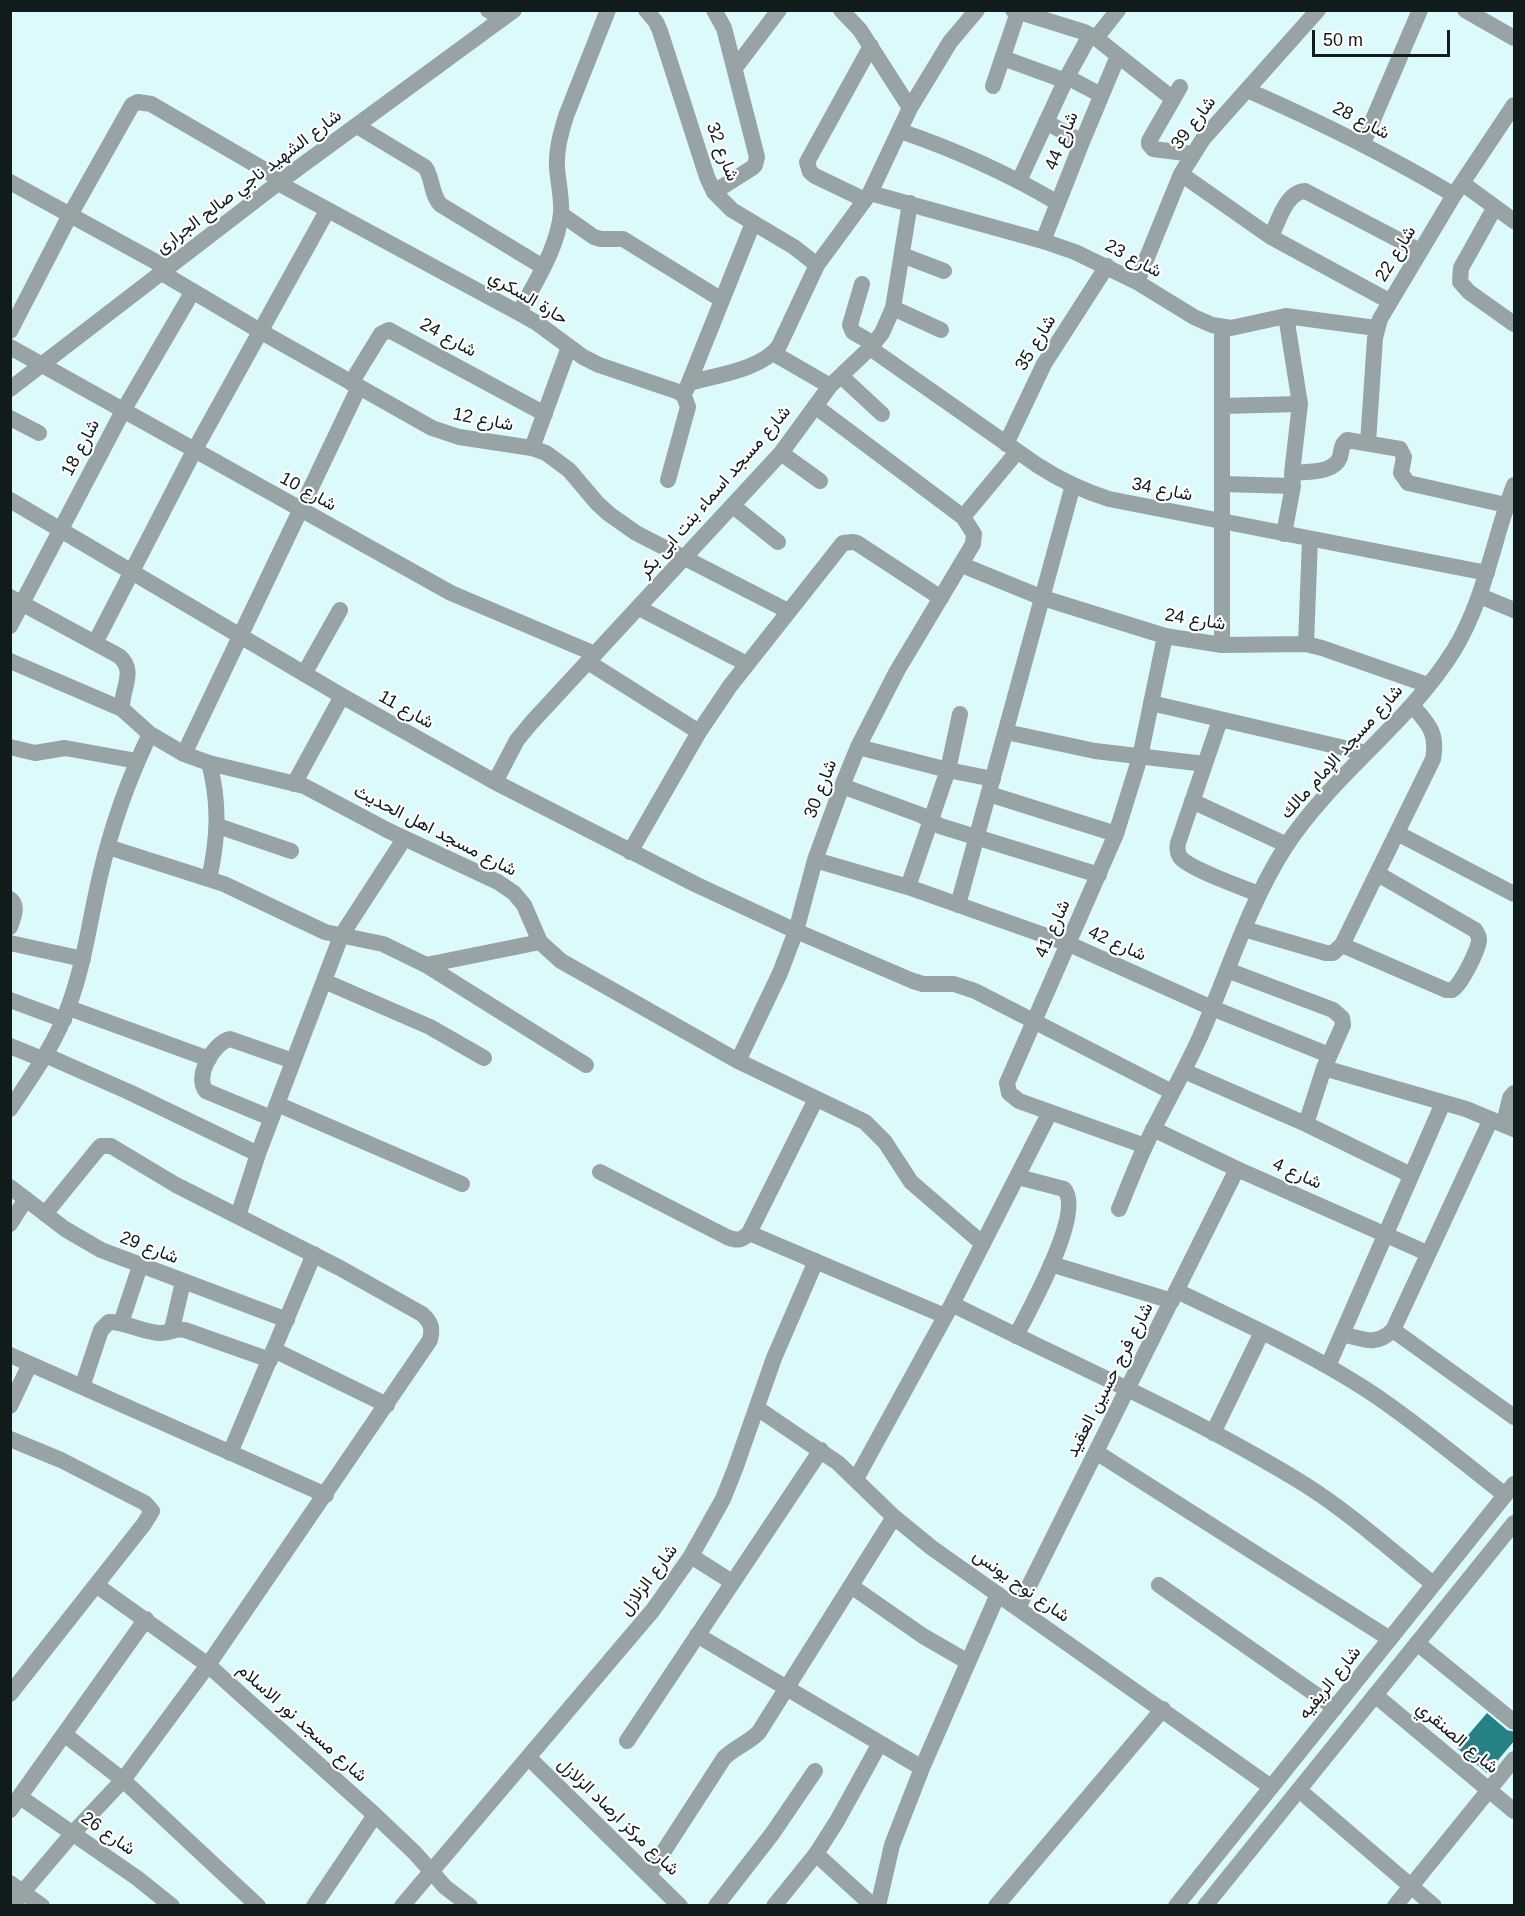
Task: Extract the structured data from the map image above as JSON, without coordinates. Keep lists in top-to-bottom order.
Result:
{
  "streets": {
    "street": [
      "شارع 28",
      "شارع 39",
      "شارع 44",
      "شارع 32",
      "شارع الشهيد ناجي صالح الجرارى",
      "شارع 22",
      "شارع 23",
      "حارة السكري",
      "شارع 24",
      "شارع 35",
      "شارع 12",
      "شارع 18",
      "شارع 34",
      "شارع 10",
      "شارع مسجد اسماء بنت ابى بكر",
      "شارع 11",
      "شارع مسجد الإمام مالك",
      "شارع 30",
      "شارع مسجد اهل الحديث",
      "شارع 41",
      "شارع 42",
      "شارع 4",
      "شارع 29",
      "شارع فرج حسين العقيد",
      "شارع الزلازل",
      "شارع نوح يونس",
      "شارع الريفيه",
      "شارع مسجد نور الاسلام",
      "شارع الصنقري",
      "شارع مركز ارصاد الزلازل",
      "شارع 26"
    ]
  },
  "crossings": [
    ["شارع 28", "شارع 39"],
    ["شارع 28", "شارع 22"],
    ["شارع 39", "شارع 23"],
    ["شارع 44", "شارع 23"],
    ["شارع الشهيد ناجي صالح الجرارى", "حارة السكري"],
    ["شارع الشهيد ناجي صالح الجرارى", "شارع 12"],
    ["شارع الشهيد ناجي صالح الجرارى", "شارع 10"],
    ["شارع 22", "شارع 23"],
    ["شارع 23", "شارع 35"],
    ["شارع 23", "شارع مسجد اسماء بنت ابى بكر"],
    ["حارة السكري", "شارع 12"],
    ["شارع 24", "شارع 12"],
    ["شارع 24", "شارع مسجد الإمام مالك"],
    ["شارع 24", "شارع 30"],
    ["شارع 24", "شارع 41"],
    ["شارع 35", "شارع 34"],
    ["شارع 35", "شارع 30"],
    ["شارع 12", "شارع 18"],
    ["شارع 12", "شارع مسجد اسماء بنت ابى بكر"],
    ["شارع 18", "شارع 10"],
    ["شارع 18", "شارع 11"],
    ["شارع 34", "شارع مسجد اسماء بنت ابى بكر"],
    ["شارع 34", "شارع مسجد الإمام مالك"],
    ["شارع 10", "شارع مسجد اسماء بنت ابى بكر"],
    ["شارع مسجد اسماء بنت ابى بكر", "شارع 11"],
    ["شارع 11", "شارع مسجد الإمام مالك"],
    ["شارع 11", "شارع 30"],
    ["شارع 11", "شارع 41"],
    ["شارع مسجد الإمام مالك", "شارع 41"],
    ["شارع مسجد الإمام مالك", "شارع 42"],
    ["شارع مسجد الإمام مالك", "شارع 4"],
    ["شارع 30", "شارع مسجد اهل الحديث"],
    ["شارع 30", "شارع 42"],
    ["شارع 41", "شارع 42"],
    ["شارع 4", "شارع فرج حسين العقيد"],
    ["شارع فرج حسين العقيد", "شارع نوح يونس"],
    ["شارع الزلازل", "شارع نوح يونس"],
    ["شارع الزلازل", "شارع مسجد نور الاسلام"],
    ["شارع الزلازل", "شارع مركز ارصاد الزلازل"],
    ["شارع نوح يونس", "شارع الريفيه"]
  ],
  "scale_bar": "50 m"
}
